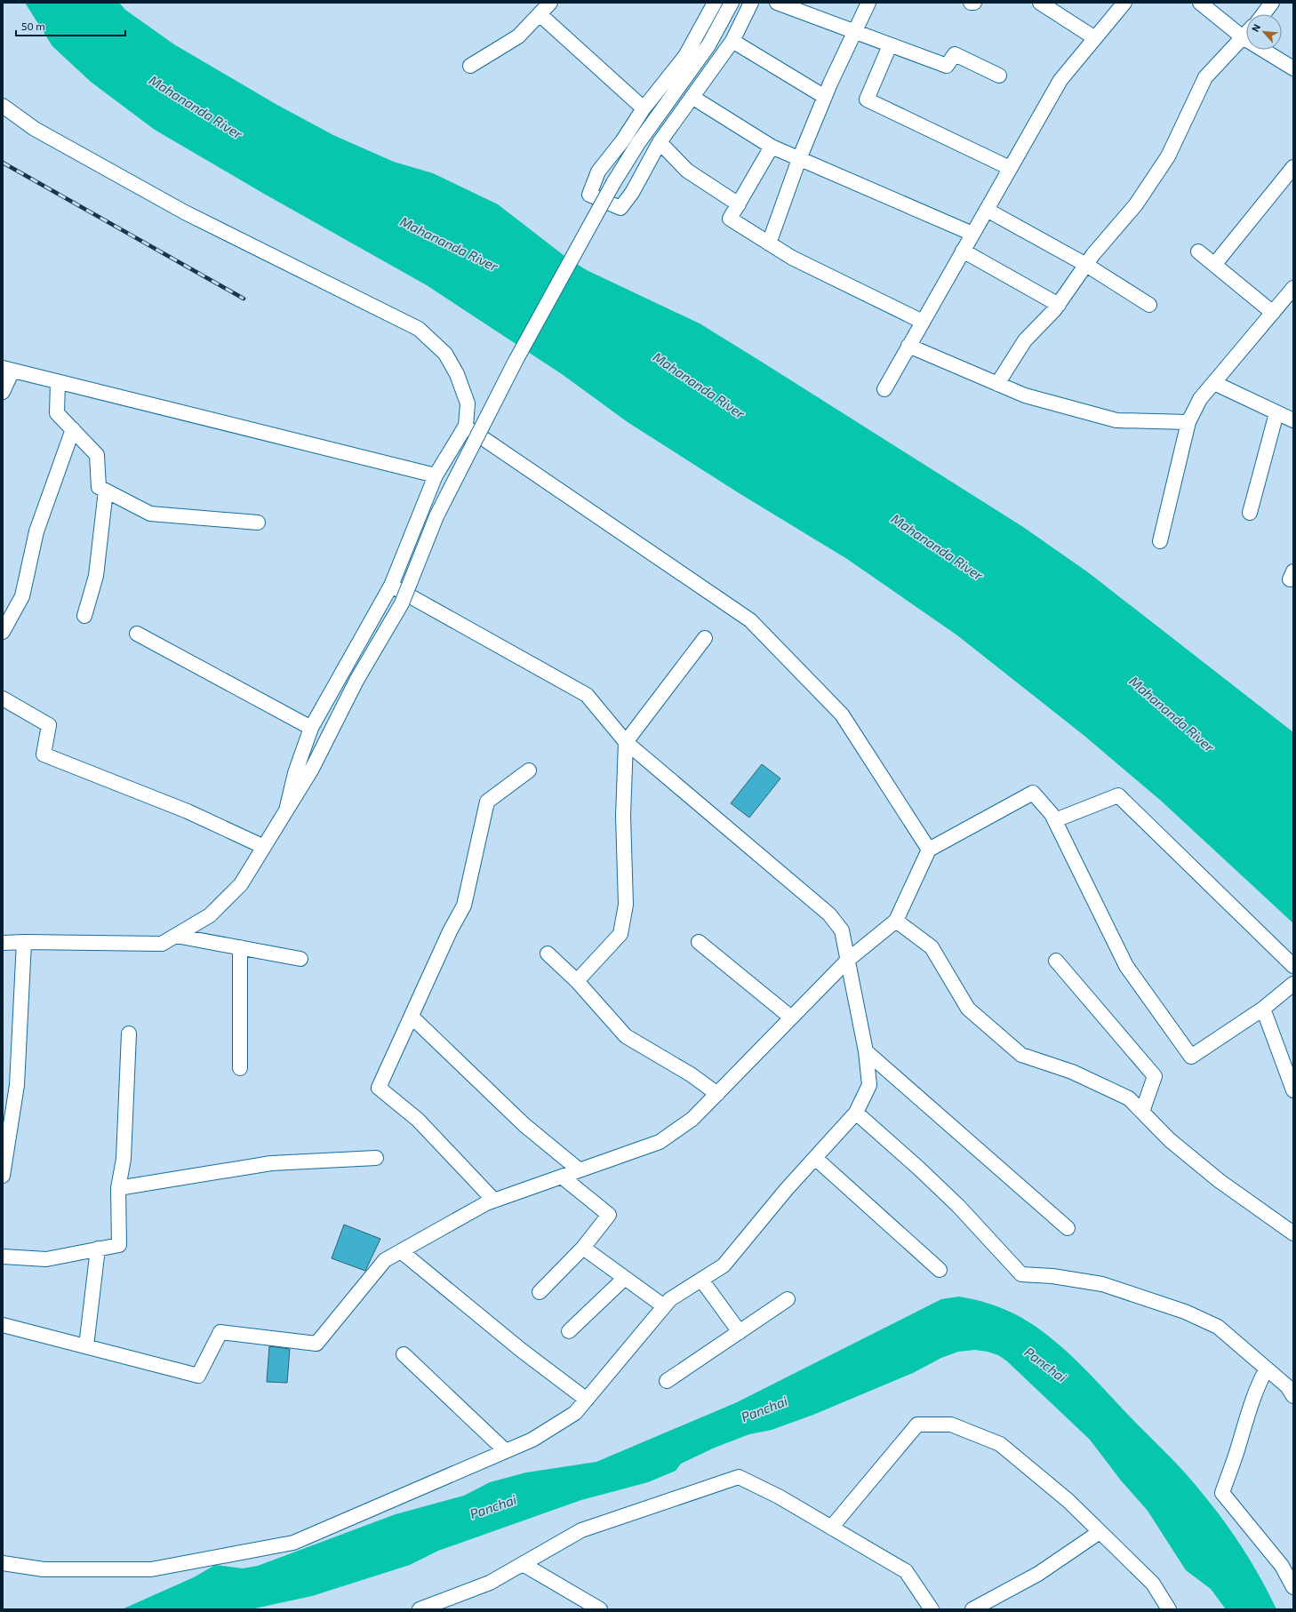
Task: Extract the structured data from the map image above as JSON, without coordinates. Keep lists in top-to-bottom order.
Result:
{
  "water": ["Mahananda River", "Panchai"],
  "scale_bar": "50 m",
  "north": "top left"
}
